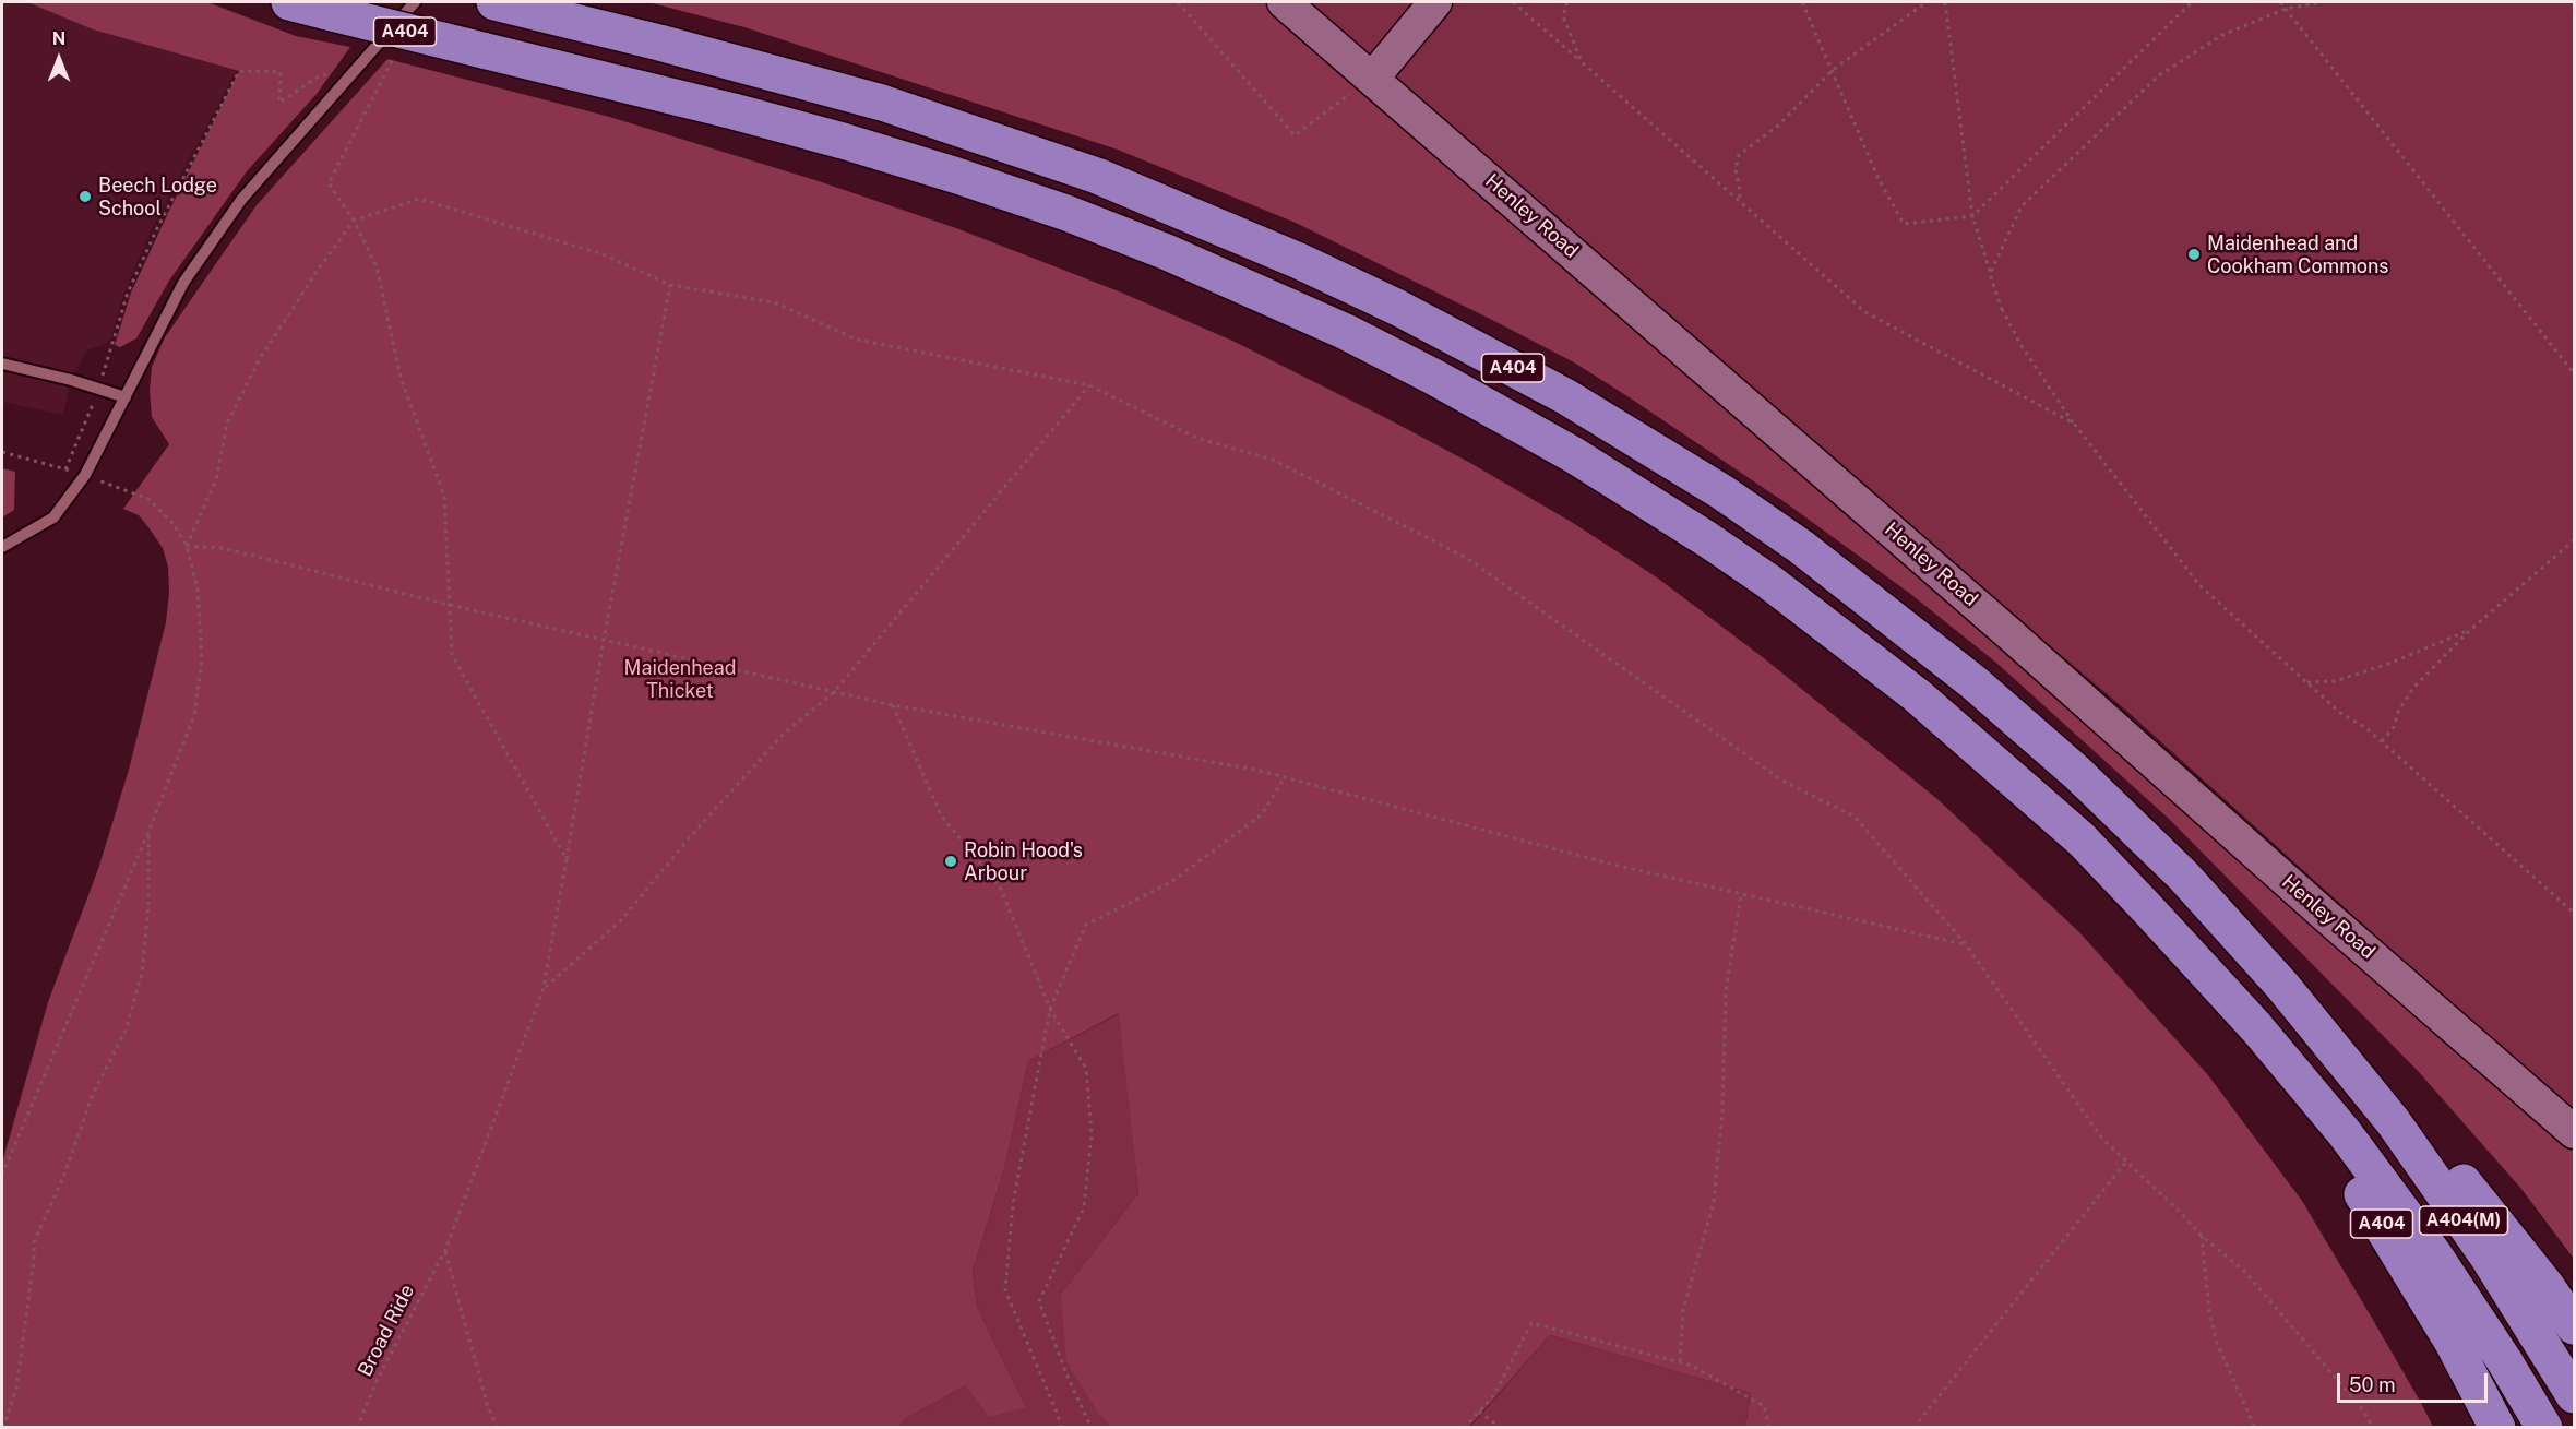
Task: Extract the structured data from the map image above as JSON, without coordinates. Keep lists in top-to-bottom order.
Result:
{
  "streets": {
    "highway": ["A404", "A404(M)"],
    "street": ["Henley Road"],
    "path": ["Broad Ride"]
  },
  "crossings": [
    ["A404", "A404(M)"]
  ],
  "parks": ["Maidenhead Thicket"],
  "places": ["Beech Lodge School", "Maidenhead and Cookham Commons", "Robin Hood's Arbour"],
  "scale_bar": "50 m",
  "north": "top"
}
